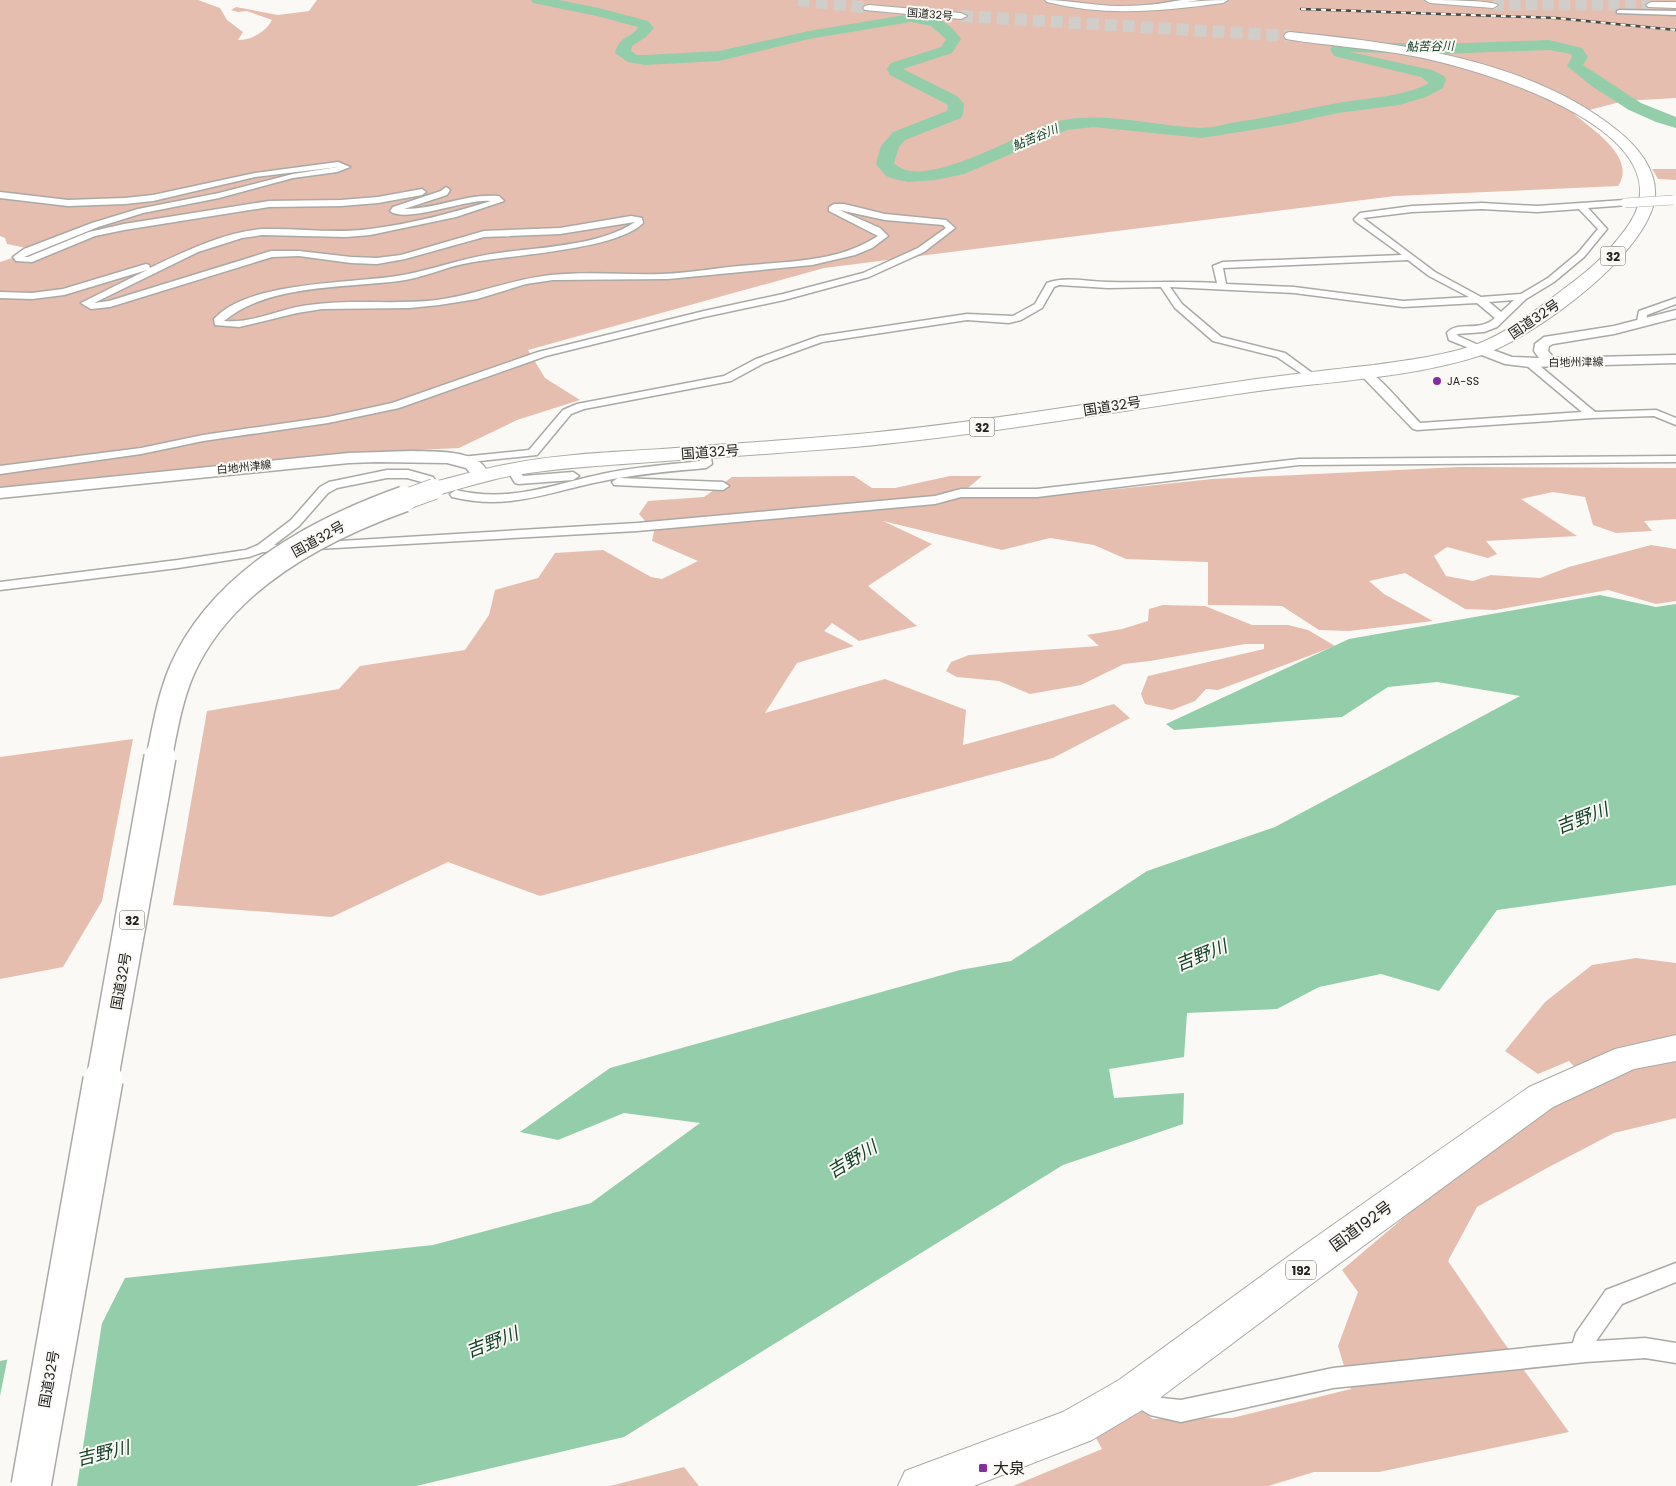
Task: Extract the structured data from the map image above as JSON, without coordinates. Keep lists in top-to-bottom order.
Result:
{
  "streets": {
    "highway": [
      "国道32号",
      "32",
      "国道192号",
      "192"
    ],
    "main road": ["白地州津線"]
  },
  "crossings": [
    ["国道32号", "白地州津線"]
  ],
  "water": ["鮎苦谷川", "吉野川"],
  "places": {
    "other": ["JA-SS"],
    "transit": ["大泉"]
  }
}
